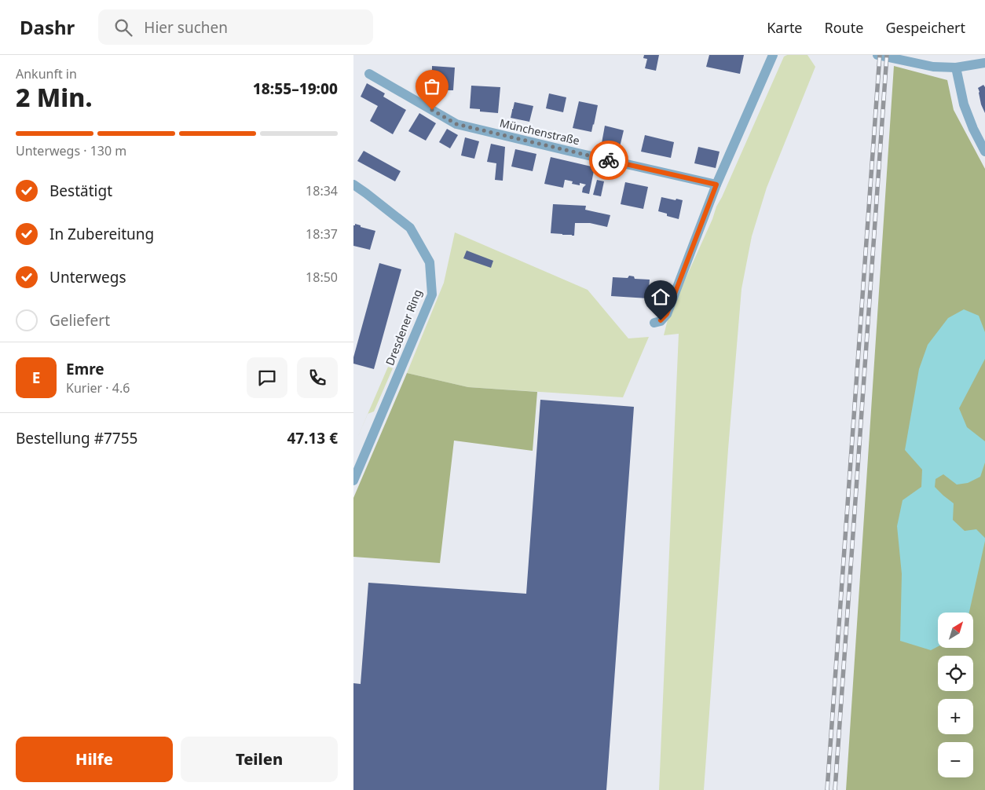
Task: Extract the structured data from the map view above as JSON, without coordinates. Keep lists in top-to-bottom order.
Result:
{
  "streets": {
    "street": ["Münchenstraße", "Dresdener Ring"]
  },
  "north": "top right",
  "page": {
    "header": "Dashr",
    "search": "Hier suchen",
    "nav": ["Karte", "Route", "Gespeichert"],
    "heading": ["2 Min.", "Ankunft in", "18:55–19:00"],
    "panel": [
      "Emre",
      "Kurier · 4.6",
      "Bestellung #7755",
      "47.13 €"
    ],
    "bar": "Unterwegs · 130 m",
    "list": [
      ["Bestätigt", "18:34"],
      ["In Zubereitung", "18:37"],
      ["Unterwegs", "18:50"],
      "Geliefert"
    ],
    "round": "E",
    "map_buttons": ["+", "−"],
    "buttons": ["Hilfe", "Teilen"]
  }
}
